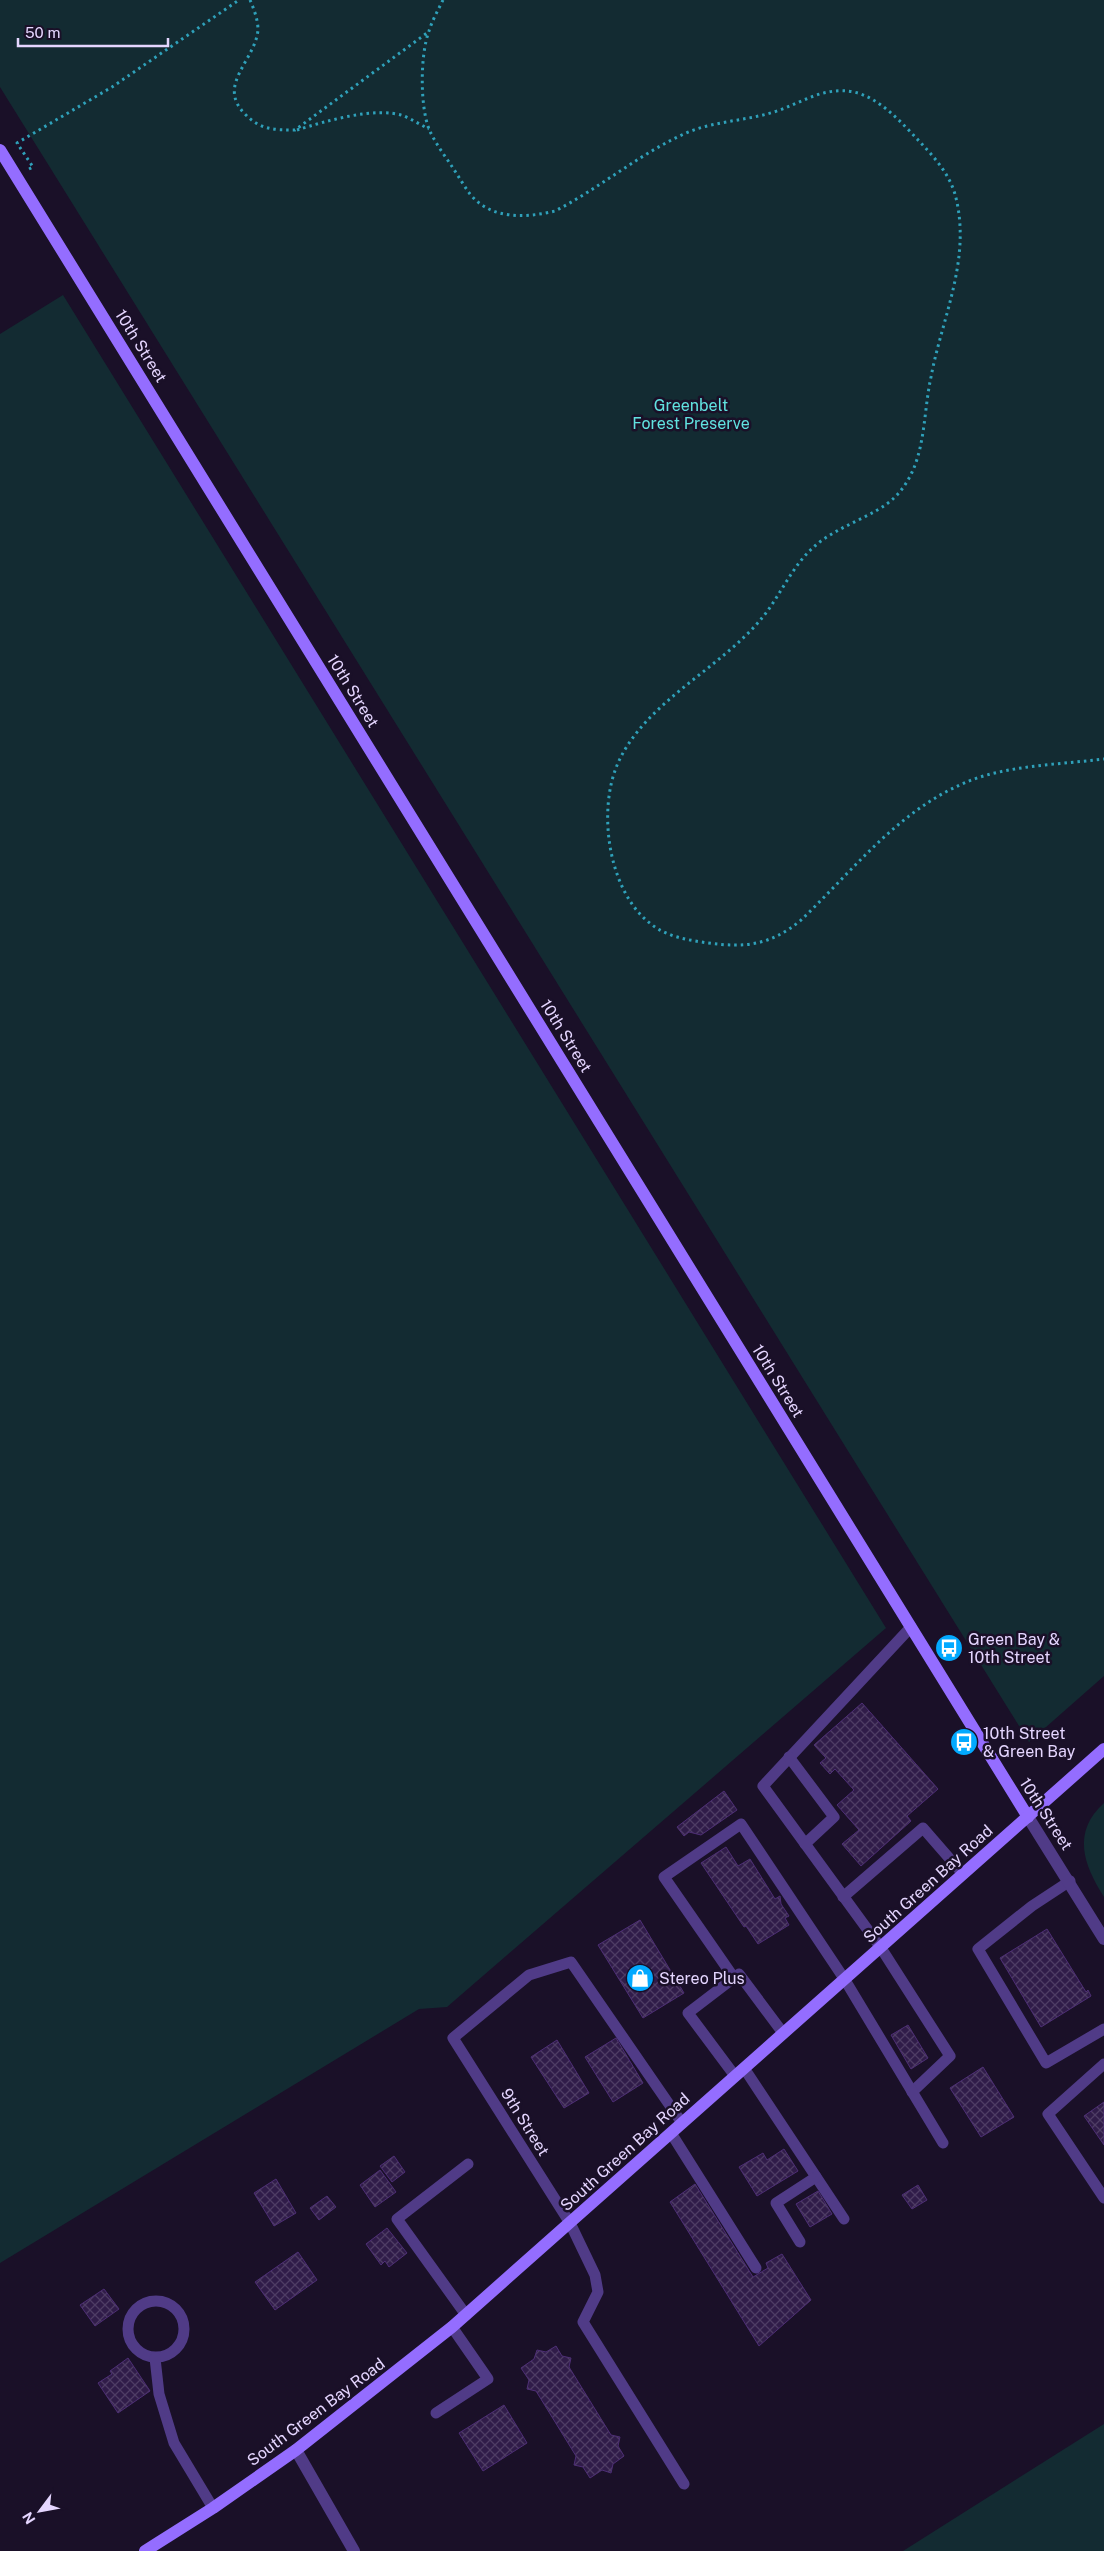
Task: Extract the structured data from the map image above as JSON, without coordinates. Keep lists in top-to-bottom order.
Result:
{
  "streets": {
    "street": ["10th Street", "South Green Bay Road"],
    "lane": ["9th Street"]
  },
  "crossings": [
    ["10th Street", "South Green Bay Road"],
    ["South Green Bay Road", "9th Street"]
  ],
  "parks": ["Greenbelt Forest Preserve"],
  "places": {
    "bus stop": ["Green Bay & 10th Street", "10th Street & Green Bay"],
    "shop": ["Stereo Plus"]
  },
  "scale_bar": "50 m",
  "north": "bottom left"
}
